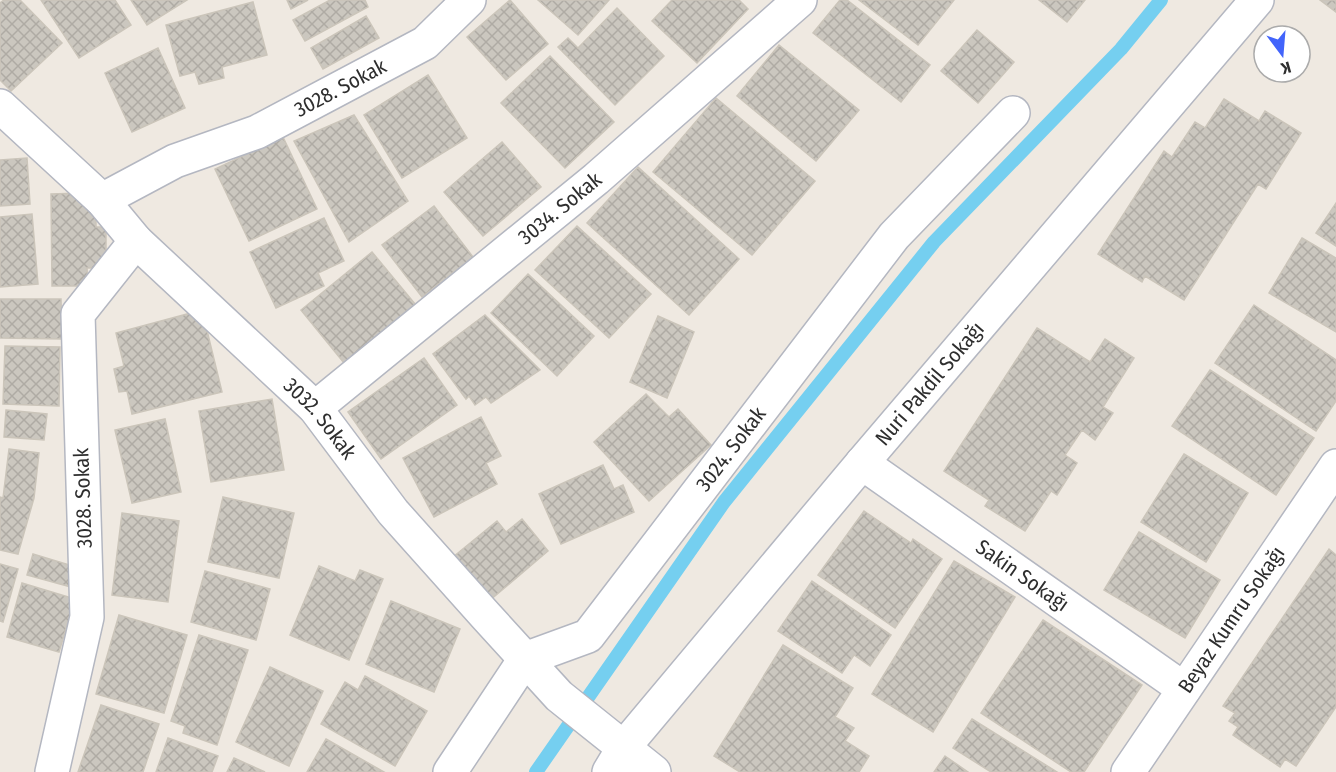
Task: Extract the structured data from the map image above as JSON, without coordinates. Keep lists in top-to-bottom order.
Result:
{
  "streets": {
    "street": [
      "3028. Sokak",
      "3034. Sokak",
      "Nuri Pakdil Sokağı",
      "3032. Sokak",
      "3024. Sokak",
      "Sakin Sokağı",
      "Beyaz Kumru Sokağı"
    ]
  },
  "crossings": [
    ["3028. Sokak", "3032. Sokak"],
    ["3034. Sokak", "3032. Sokak"],
    ["Nuri Pakdil Sokağı", "3032. Sokak"],
    ["Nuri Pakdil Sokağı", "Sakin Sokağı"],
    ["3032. Sokak", "3024. Sokak"],
    ["Sakin Sokağı", "Beyaz Kumru Sokağı"]
  ],
  "north": "bottom"
}
